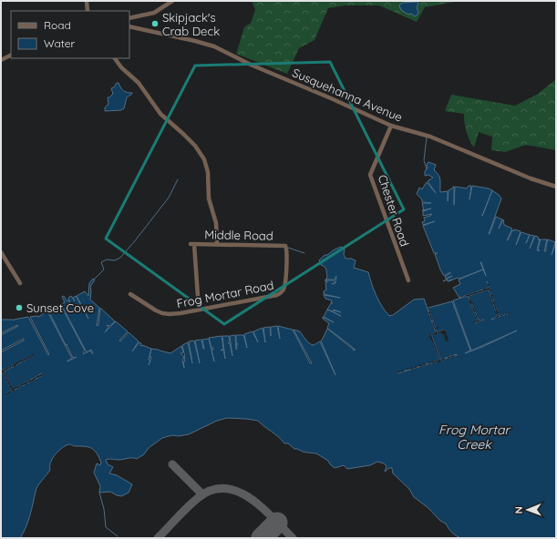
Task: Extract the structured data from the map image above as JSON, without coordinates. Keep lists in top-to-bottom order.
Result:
{
  "streets": {
    "street": [
      "Susquehanna Avenue",
      "Chester Road",
      "Middle Road",
      "Frog Mortar Road"
    ]
  },
  "crossings": [
    ["Susquehanna Avenue", "Chester Road"],
    ["Middle Road", "Frog Mortar Road"]
  ],
  "water": ["Frog Mortar Creek"],
  "places": ["Skipjack's Crab Deck", "Sunset Cove"],
  "legend": ["Road", "Water"],
  "north": "left"
}
